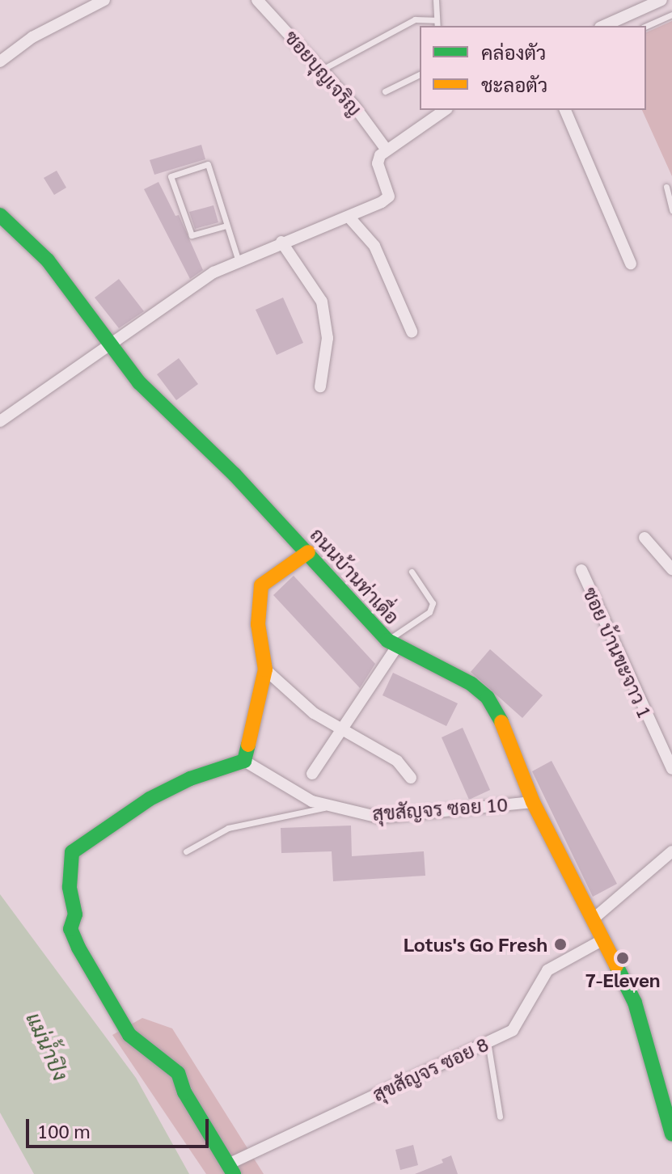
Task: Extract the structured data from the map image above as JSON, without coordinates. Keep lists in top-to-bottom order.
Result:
{
  "streets": {
    "street": [
      "ซอยบุญเจริญ",
      "ถนนบ้านท่าเดื่อ",
      "ซอย บ้านขะจาว 1",
      "สุขสัญจร ซอย 10",
      "สุขสัญจร ซอย 8"
    ]
  },
  "crossings": [
    ["ถนนบ้านท่าเดื่อ", "สุขสัญจร ซอย 10"],
    ["ถนนบ้านท่าเดื่อ", "สุขสัญจร ซอย 8"]
  ],
  "water": ["แม่น้ำปิง"],
  "places": ["Lotus's Go Fresh", "7-Eleven"],
  "legend": ["คล่องตัว", "ชะลอตัว"],
  "scale_bar": "100 m"
}
